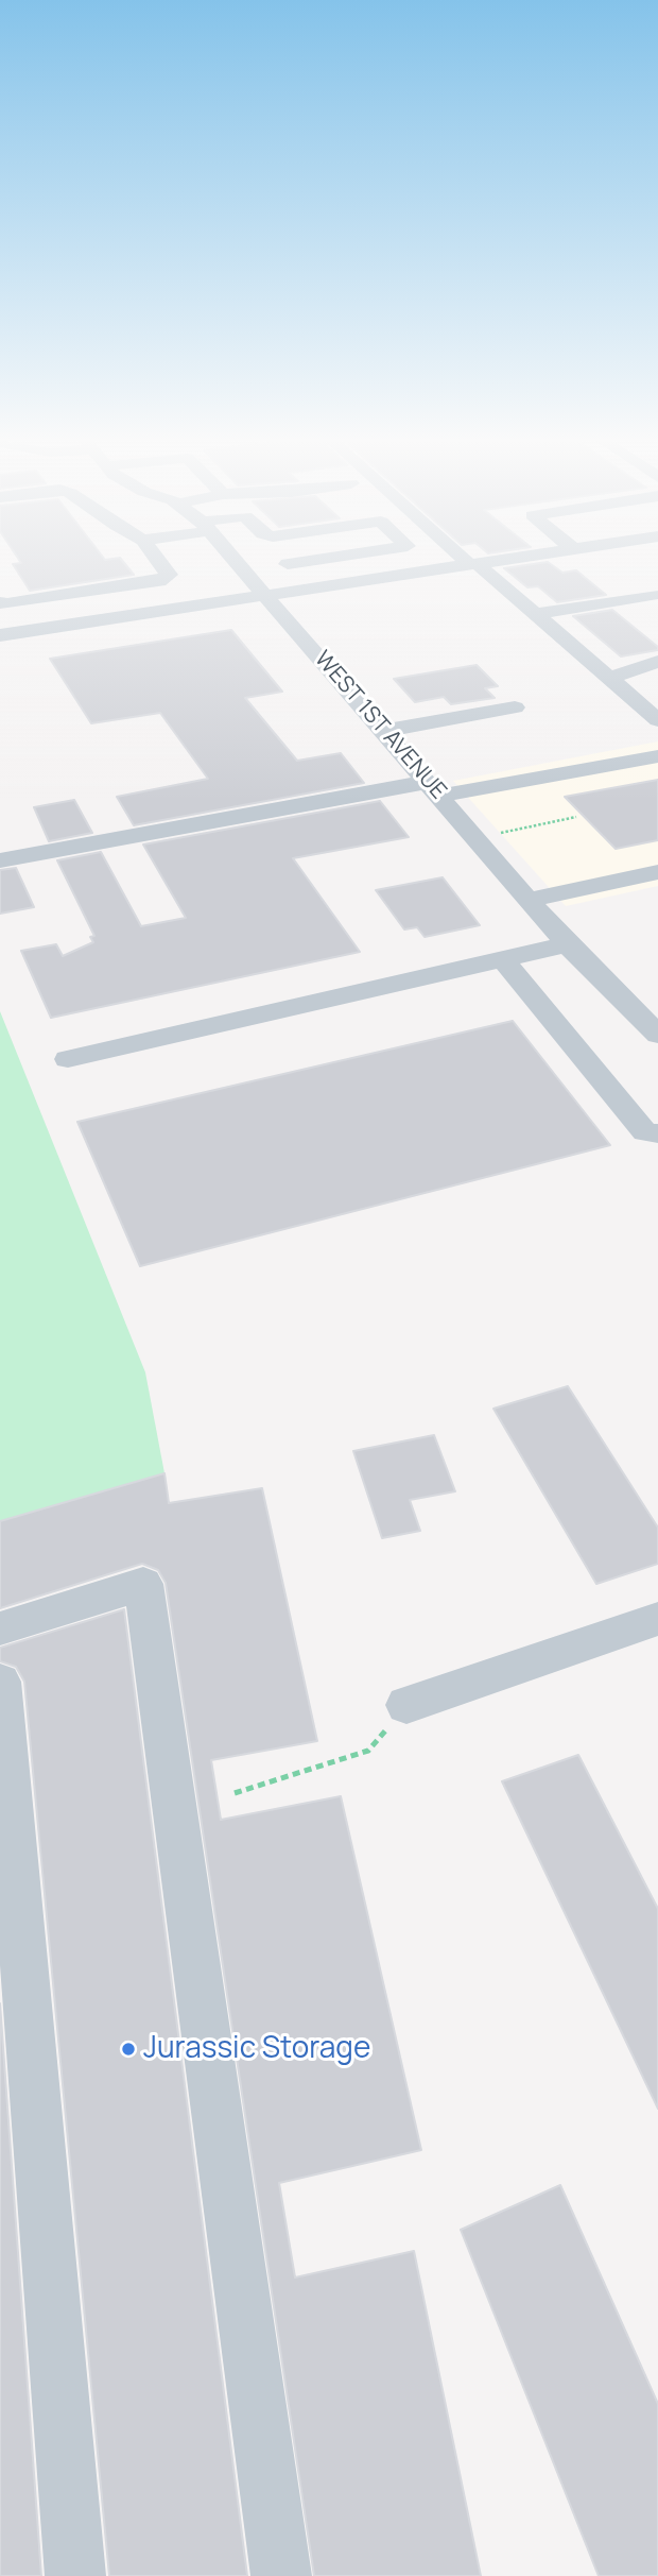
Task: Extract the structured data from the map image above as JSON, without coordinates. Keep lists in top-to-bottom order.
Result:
{
  "streets": {
    "street": ["WEST 1ST AVENUE"]
  },
  "places": ["Jurassic Storage"]
}
